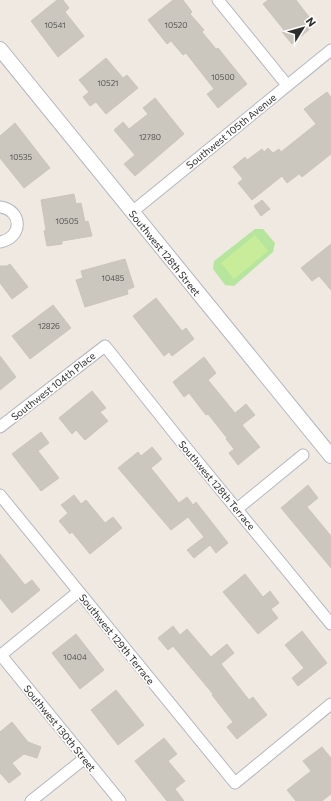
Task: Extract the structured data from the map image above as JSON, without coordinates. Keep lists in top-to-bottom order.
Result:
{
  "streets": {
    "street": [
      "Southwest 105th Avenue",
      "Southwest 128th Street",
      "Southwest 104th Place",
      "Southwest 128th Terrace",
      "Southwest 129th Terrace",
      "Southwest 130th Street"
    ]
  },
  "crossings": [
    ["Southwest 105th Avenue", "Southwest 128th Street"],
    ["Southwest 104th Place", "Southwest 128th Terrace"]
  ],
  "house_numbers": [
    "10541",
    "10520",
    "10500",
    "10521",
    "12780",
    "10535",
    "10505",
    "10485",
    "12826",
    "10404"
  ],
  "north": "top right"
}
